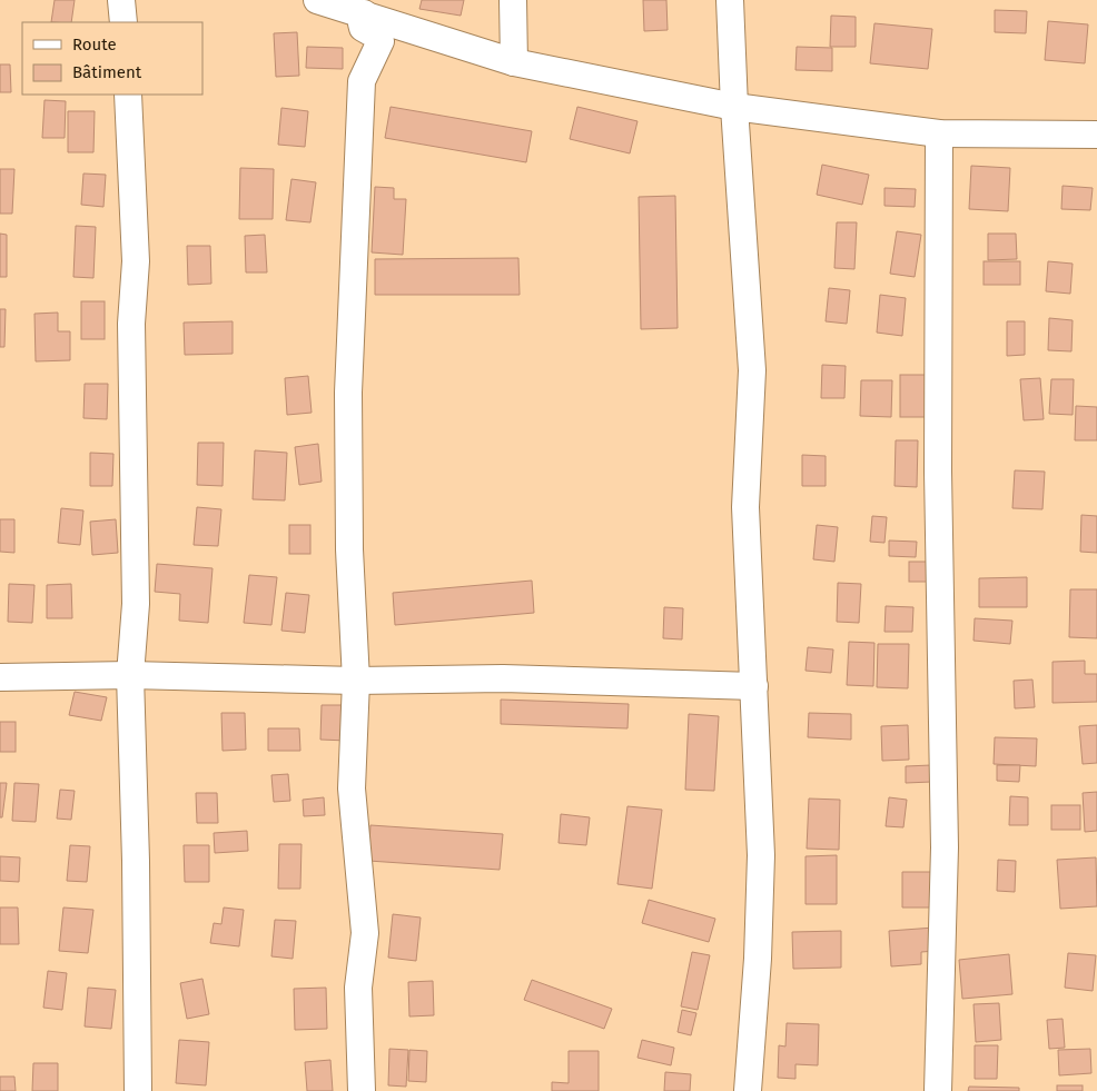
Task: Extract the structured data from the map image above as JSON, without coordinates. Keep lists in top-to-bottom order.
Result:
{
  "legend": ["Route", "Bâtiment"]
}
